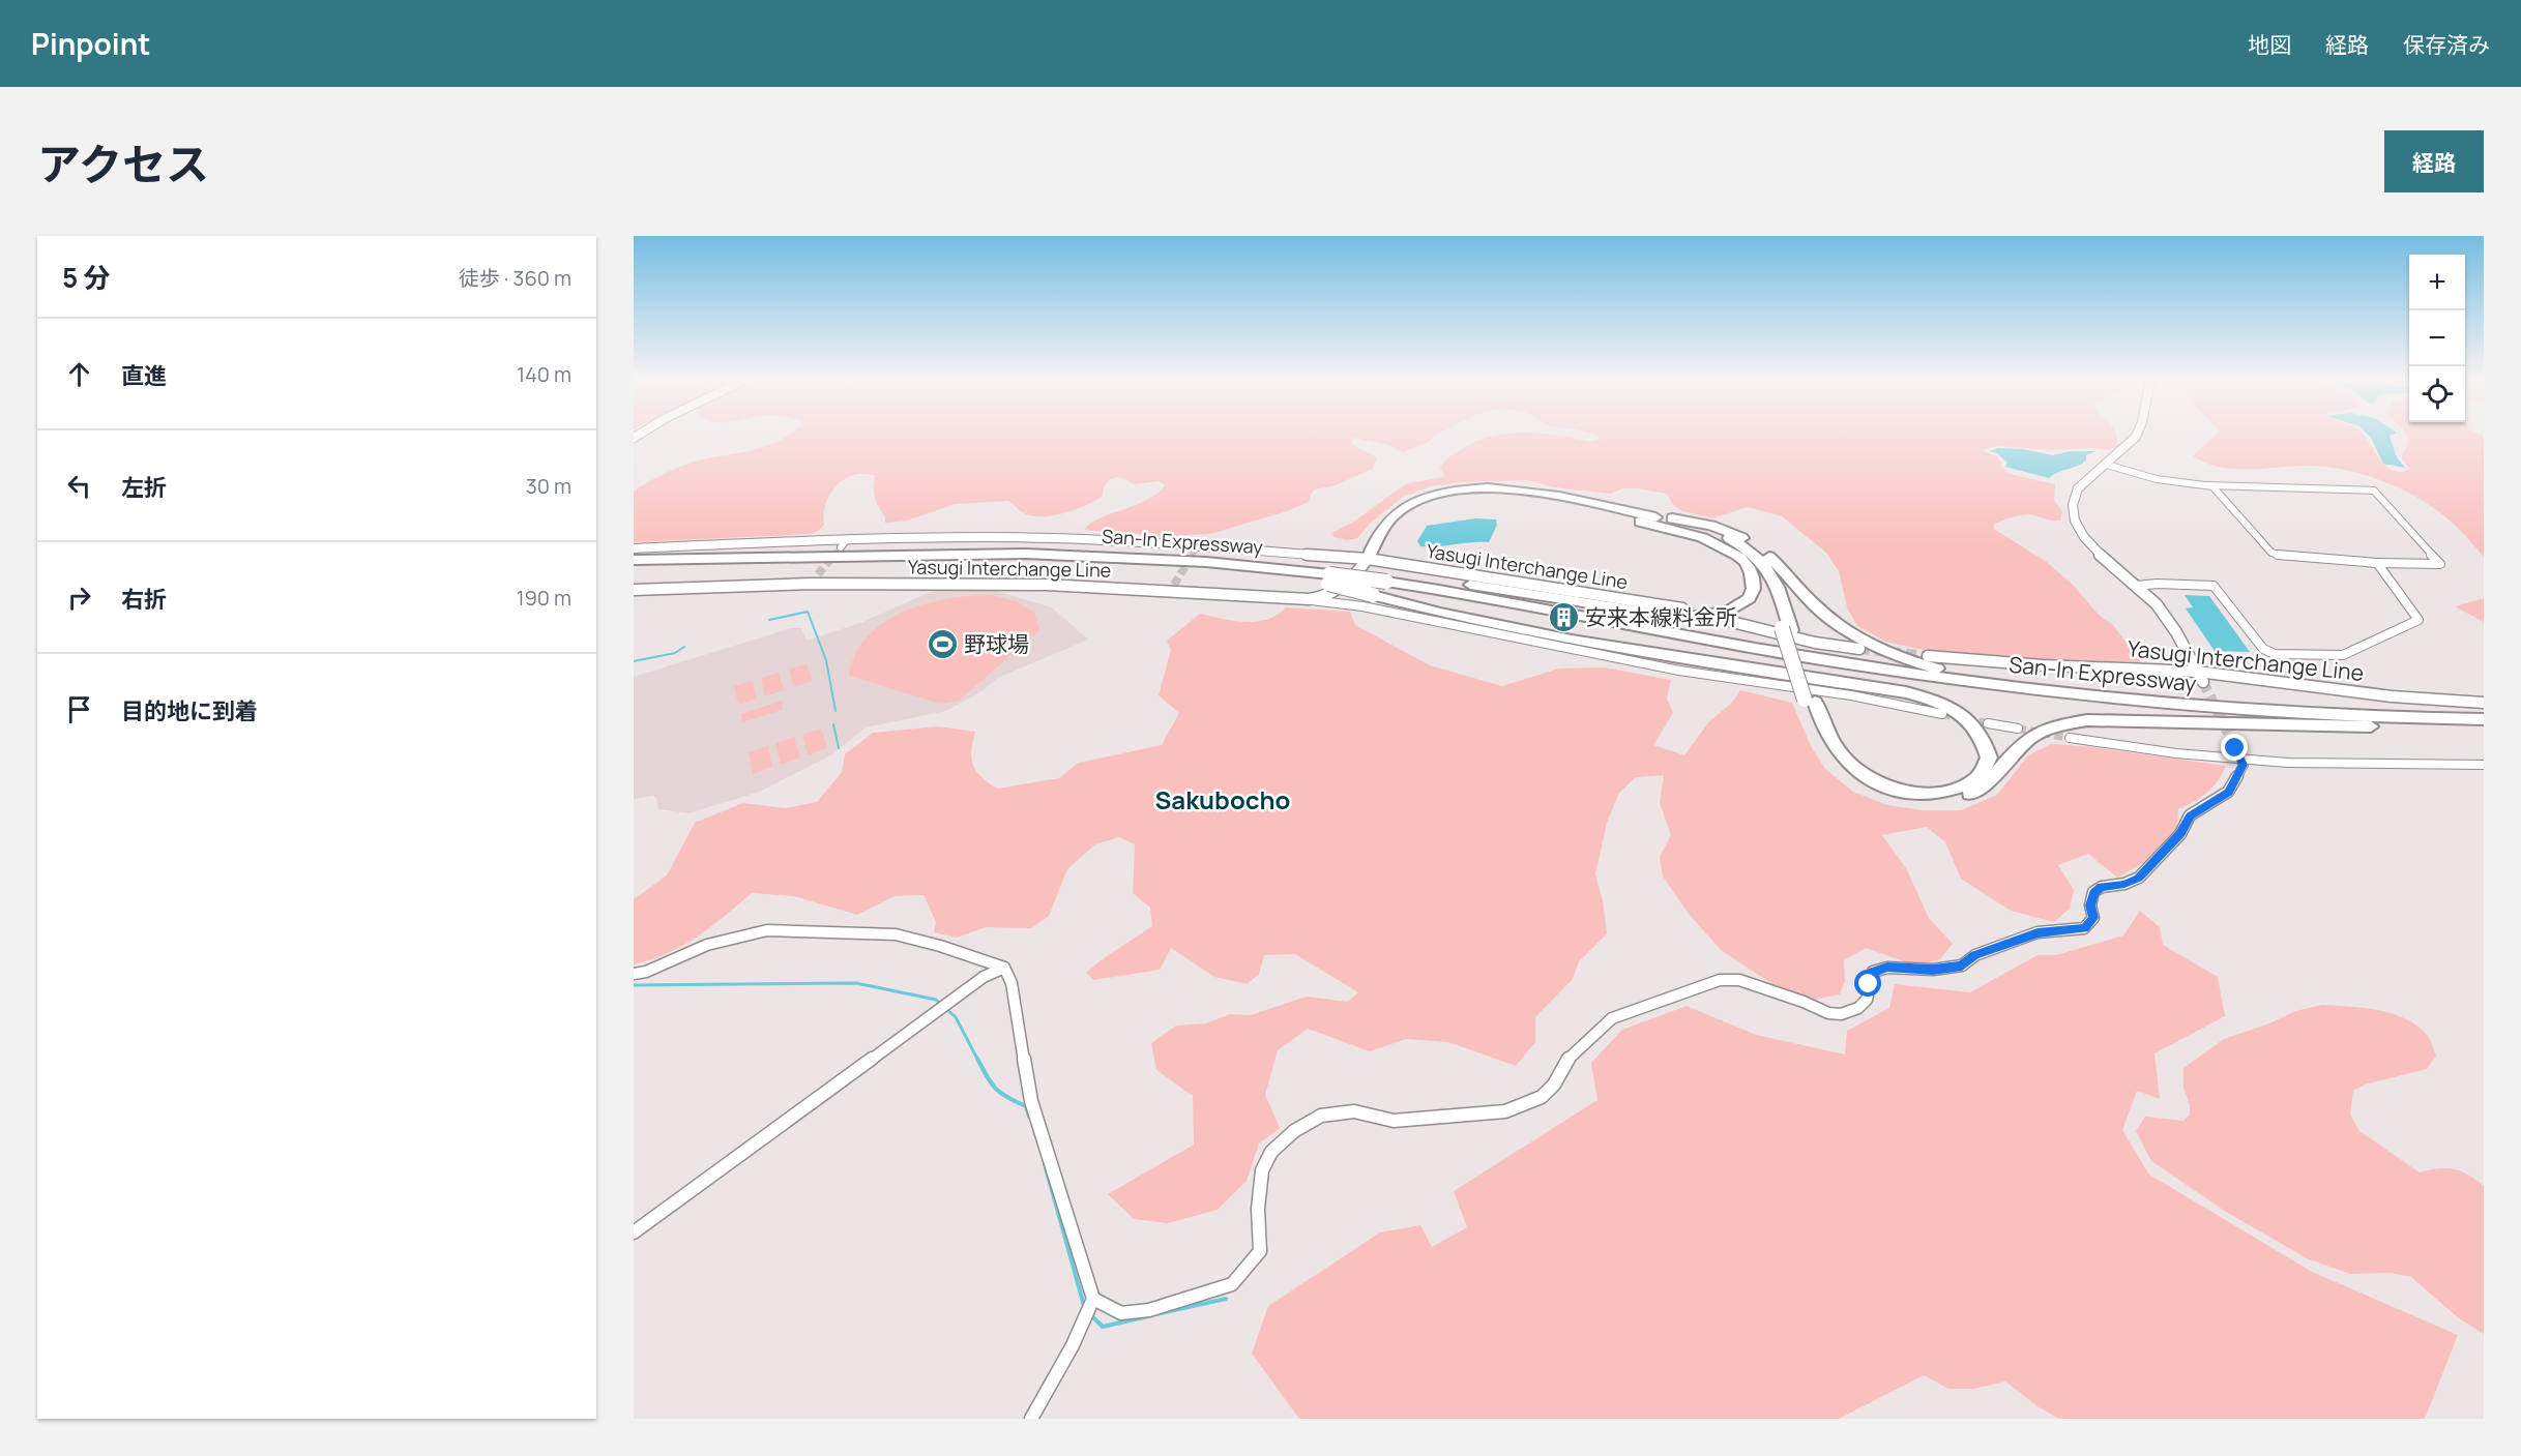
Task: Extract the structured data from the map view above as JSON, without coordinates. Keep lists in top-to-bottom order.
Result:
{
  "streets": {
    "highway": ["San-In Expressway"],
    "main road": ["Yasugi Interchange Line"]
  },
  "districts": ["Sakubocho"],
  "places": {
    "building": ["安来本線料金所"],
    "sports": ["野球場"]
  },
  "page": {
    "header": "Pinpoint",
    "nav": ["地図", "経路", "保存済み"],
    "title": "アクセス",
    "buttons": "経路",
    "heading": ["5 分", "徒歩 · 360 m"],
    "map_buttons": ["+", "−"],
    "list": [
      ["直進", "140 m"],
      ["左折", "30 m"],
      ["右折", "190 m"],
      "目的地に到着"
    ]
  }
}
